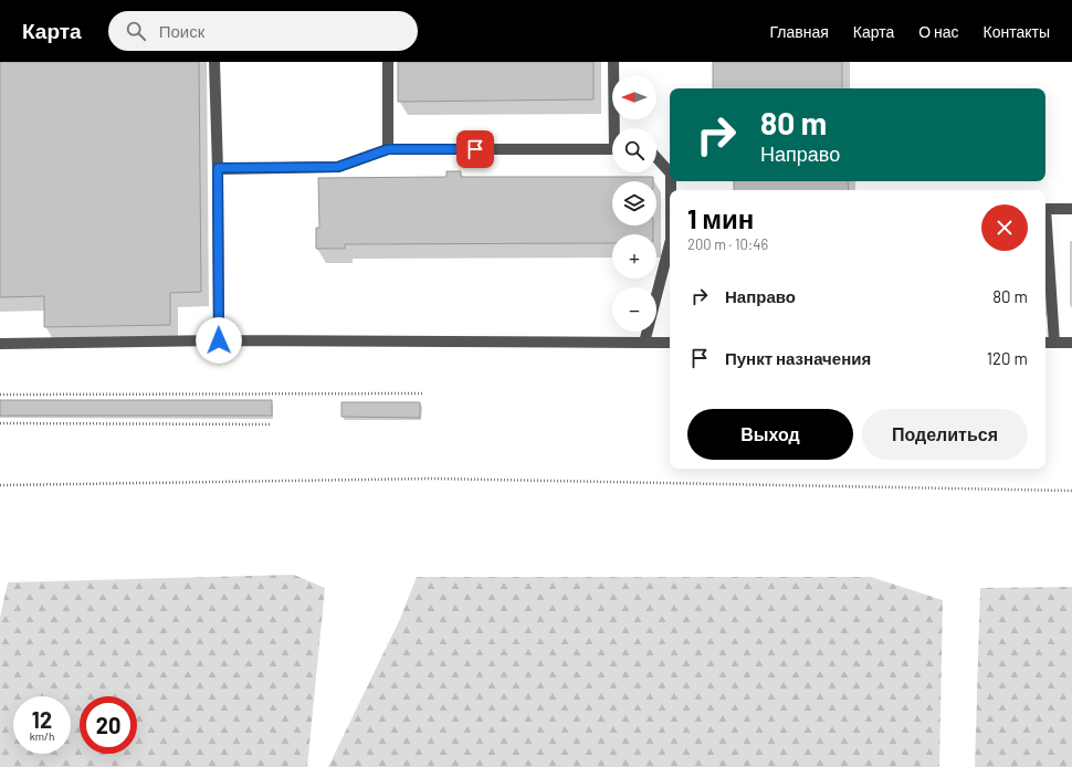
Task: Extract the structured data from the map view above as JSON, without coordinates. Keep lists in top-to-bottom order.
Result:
{
  "north": "left",
  "page": {
    "header": "Карта",
    "search": "Поиск",
    "nav": [
      "Главная",
      "Карта",
      "О нас",
      "Контакты"
    ],
    "map_buttons": ["+", "−"],
    "turn": ["80 m", "Направо"],
    "heading": ["1 мин", "200 m · 10:46"],
    "list": [
      {
        "name": "Направо",
        "value": "80 m"
      },
      {
        "name": "Пункт назначения",
        "value": "120 m"
      }
    ],
    "buttons": ["Выход", "Поделиться"],
    "speed": "12 km/h",
    "limit": "20"
  }
}
